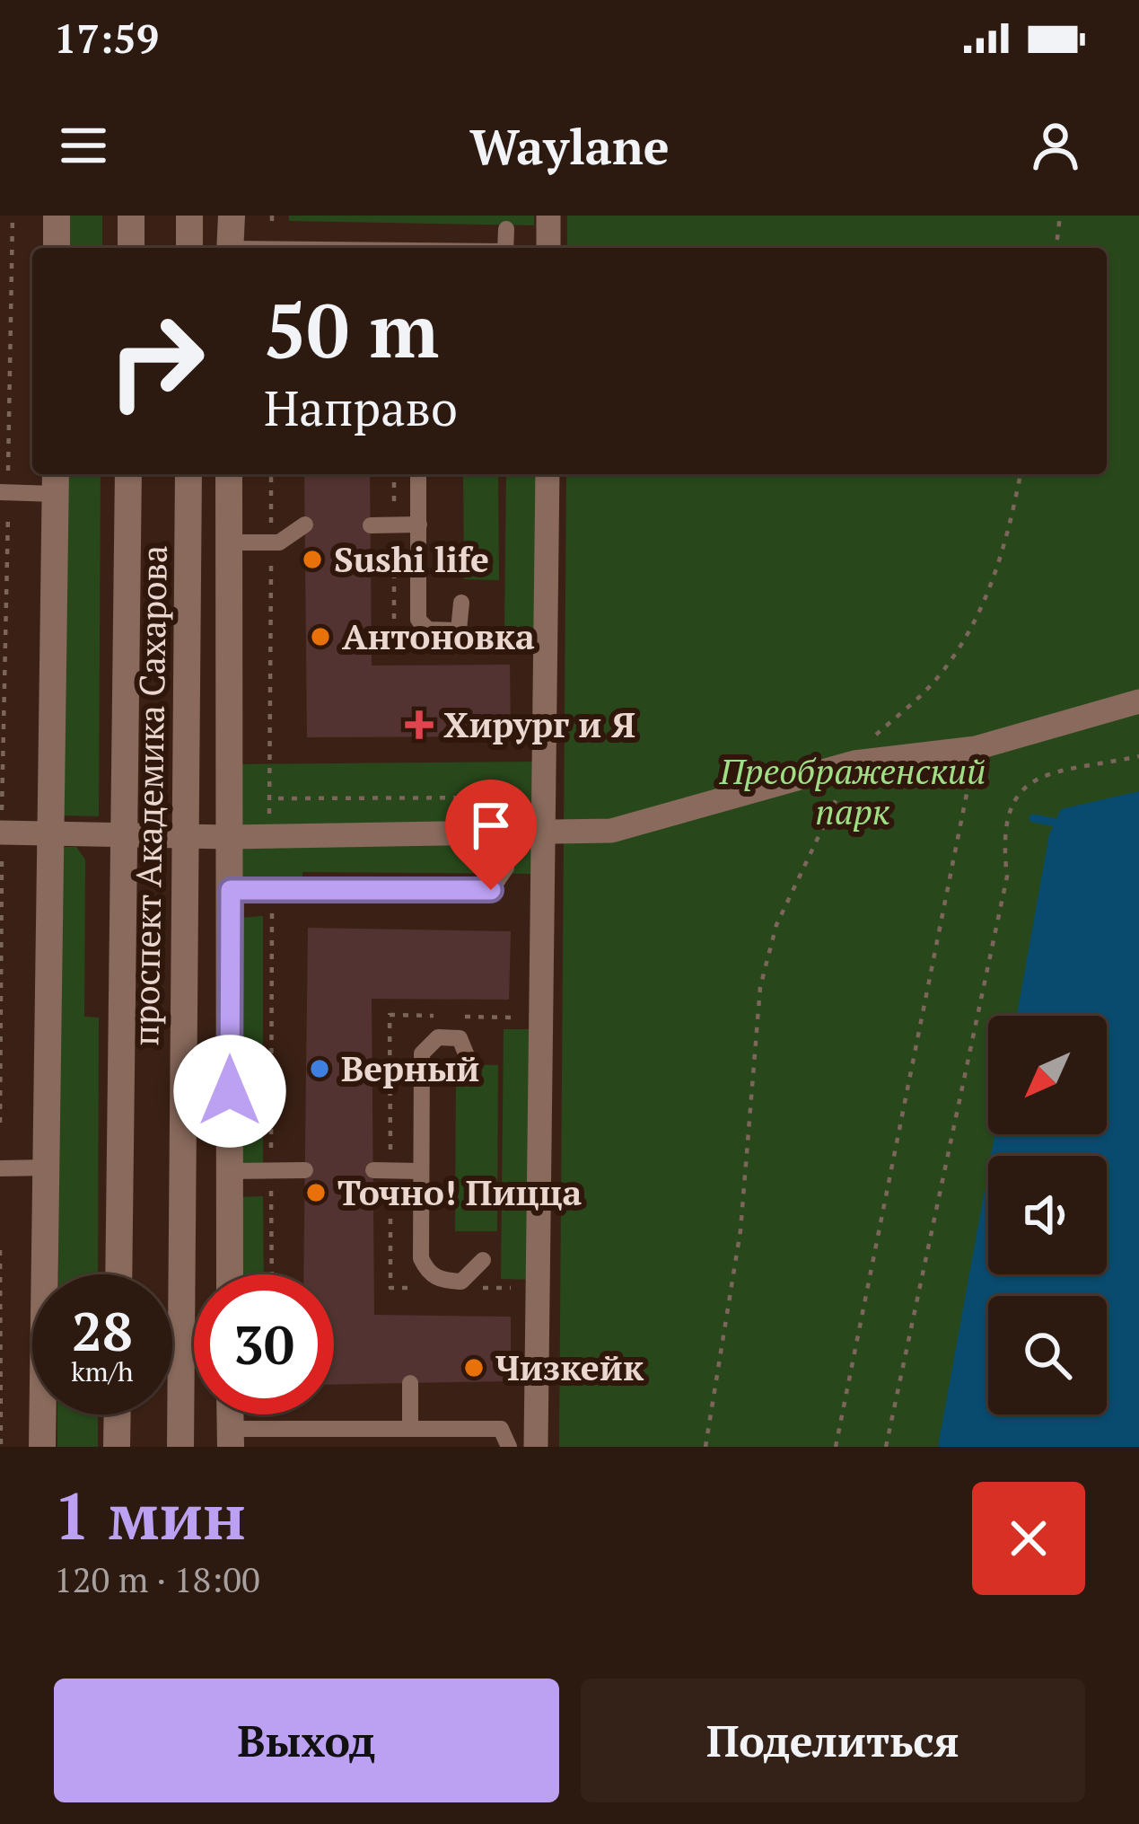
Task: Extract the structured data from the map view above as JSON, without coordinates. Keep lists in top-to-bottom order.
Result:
{
  "streets": {
    "main road": ["проспект Академика Сахарова"]
  },
  "parks": ["Преображенский парк"],
  "places": {
    "other": [
      "Sushi life",
      "Антоновка",
      "Верный",
      "Точно! Пицца",
      "Чизкейк"
    ],
    "health": ["Хирург и Я"]
  },
  "north": "bottom left",
  "page": {
    "status": "17:59",
    "header": "Waylane",
    "turn": ["50 m", "Направо"],
    "speed": "28 km/h",
    "limit": "30",
    "heading": ["1 мин", "120 m · 18:00"],
    "buttons": ["Выход", "Поделиться"]
  }
}
